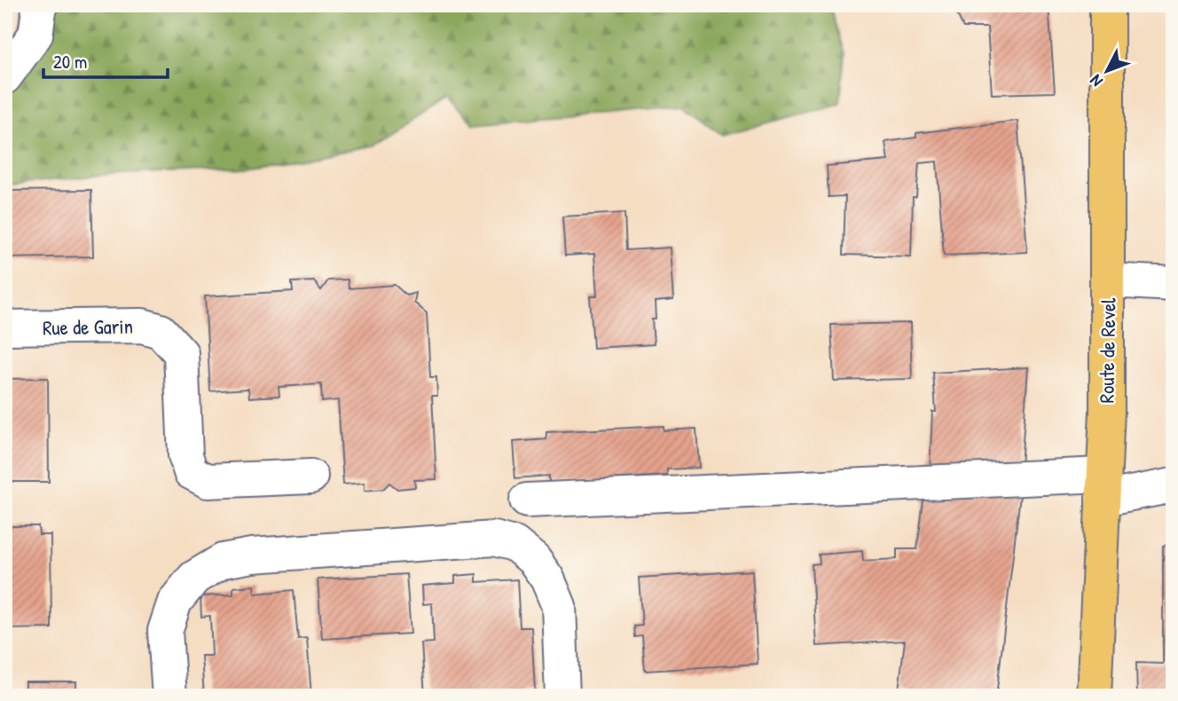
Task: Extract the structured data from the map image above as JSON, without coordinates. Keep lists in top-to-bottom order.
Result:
{
  "streets": {
    "main road": ["Route de Revel"],
    "street": ["Rue de Garin"]
  },
  "scale_bar": "20 m",
  "north": "bottom left"
}
